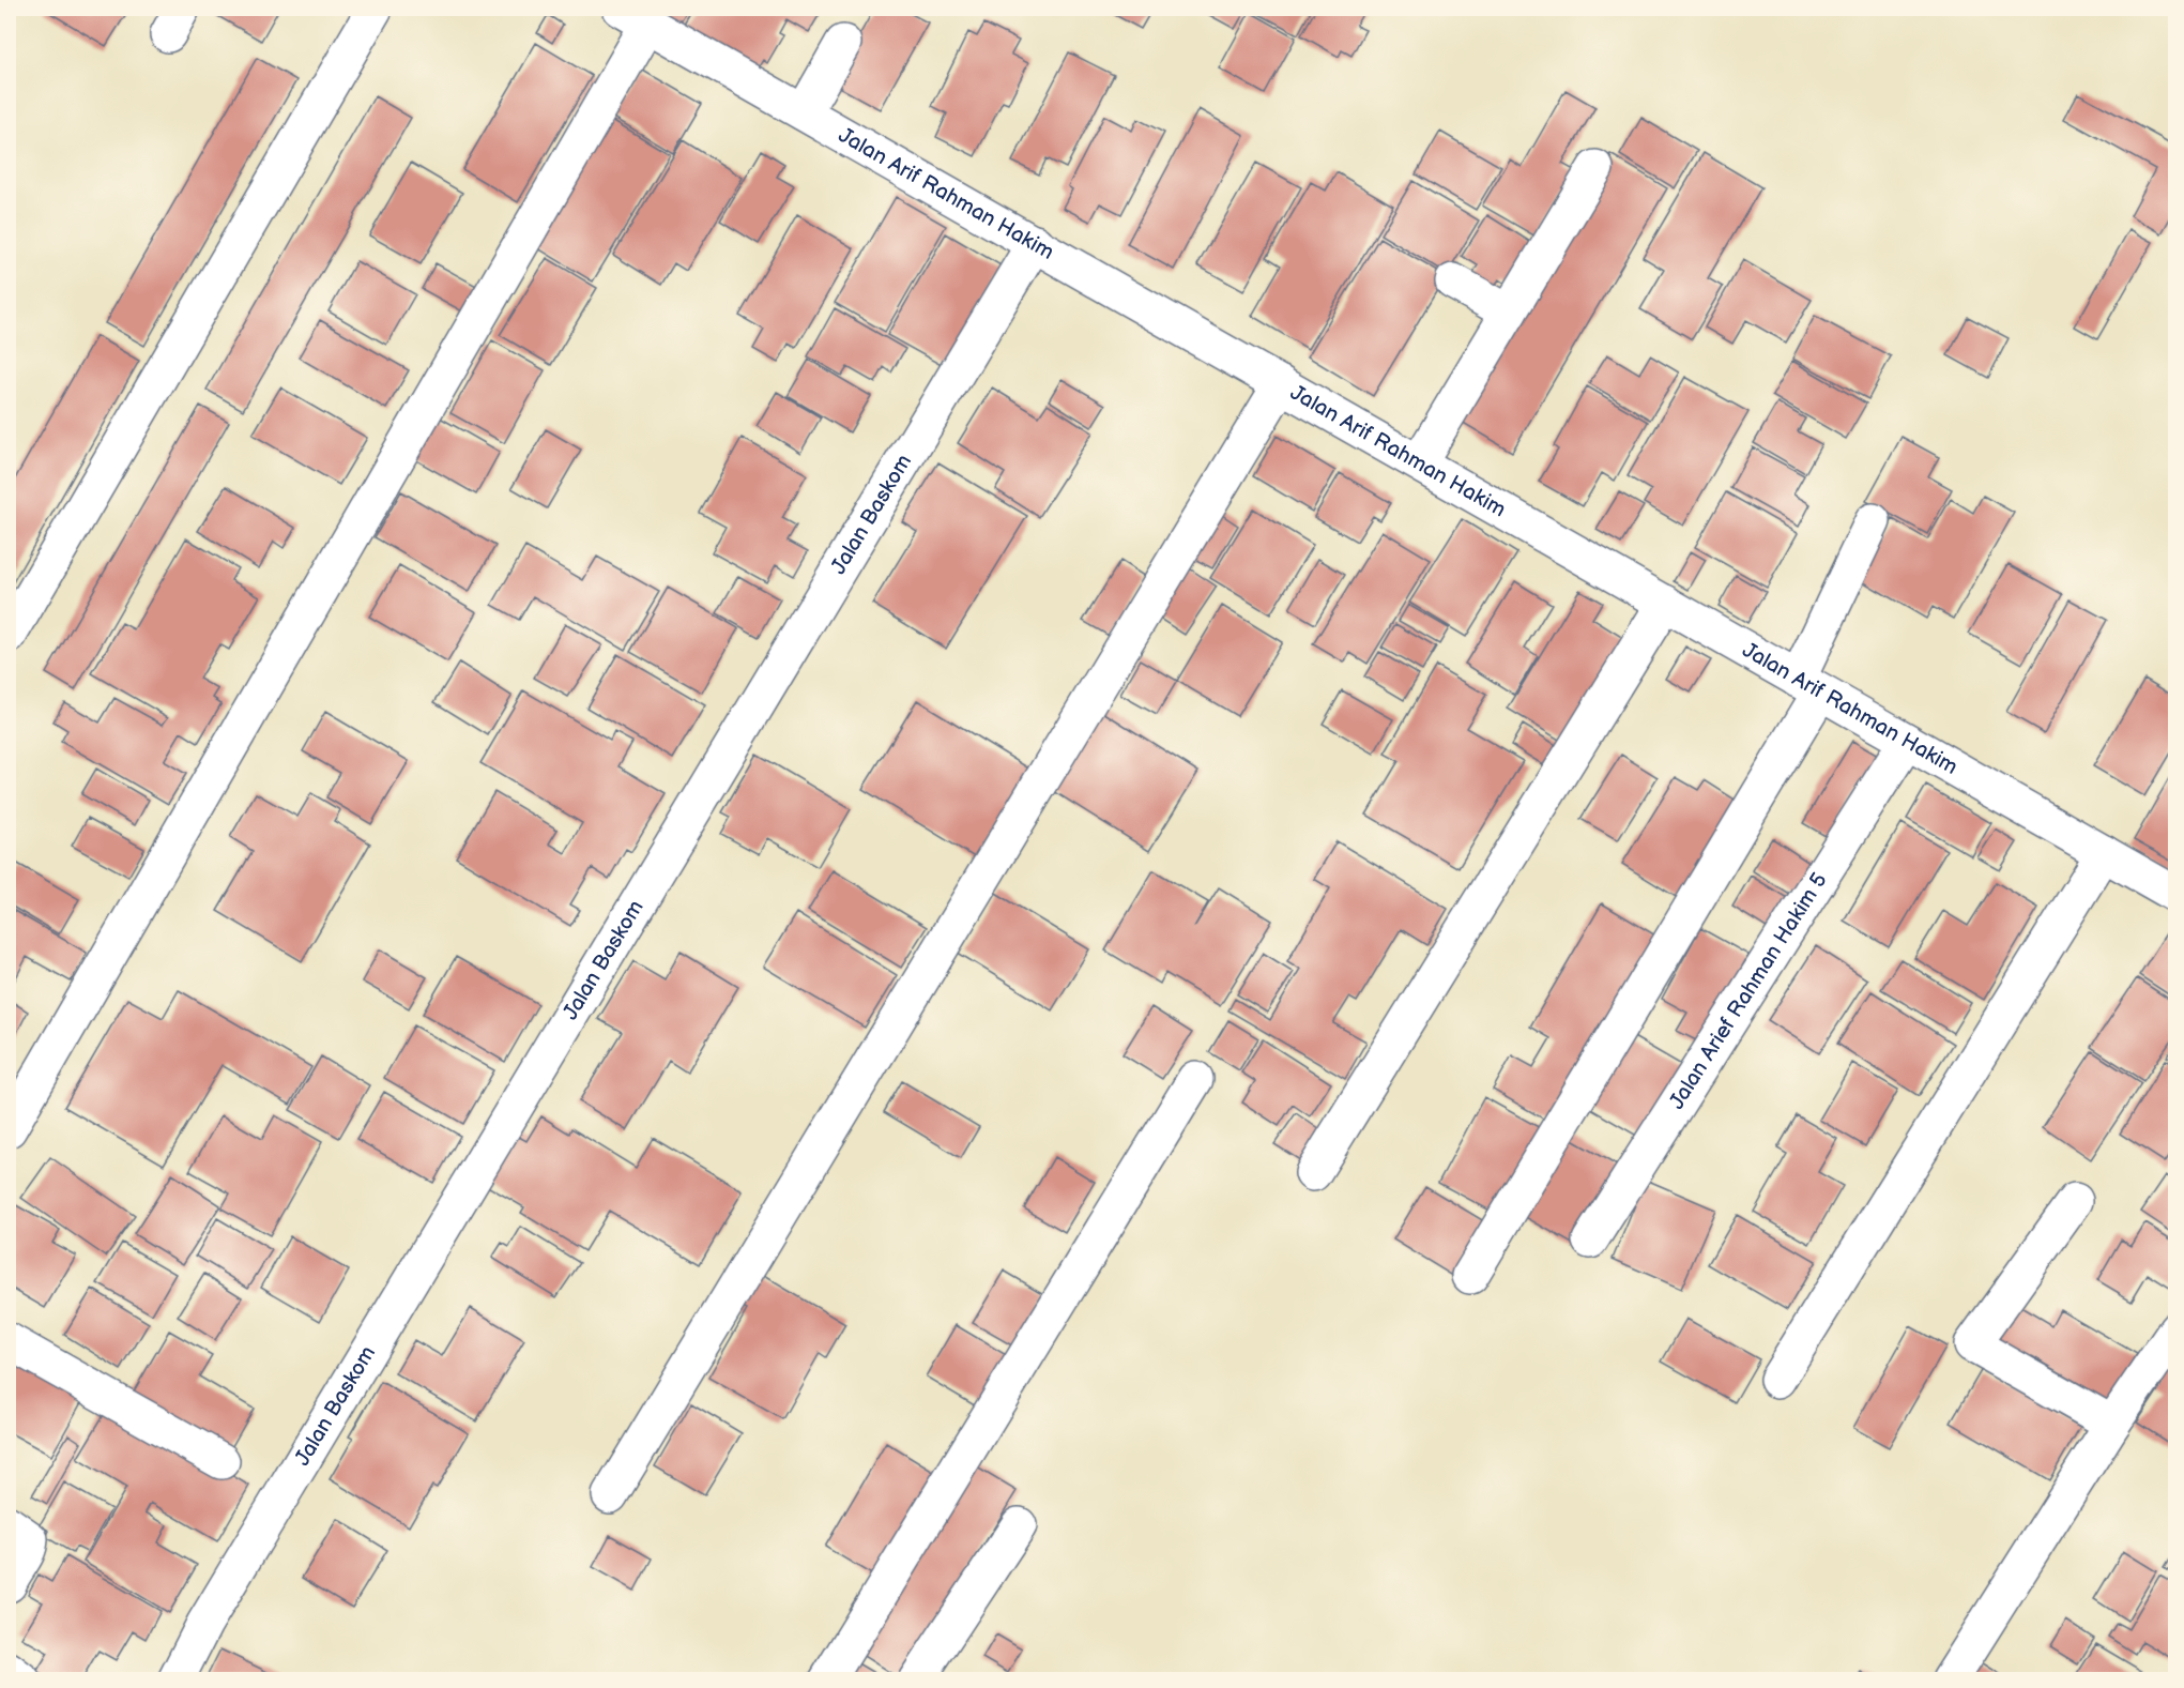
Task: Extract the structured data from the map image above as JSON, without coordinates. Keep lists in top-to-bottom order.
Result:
{
  "streets": {
    "street": ["Jalan Arif Rahman Hakim", "Jalan Baskom", "Jalan Arief Rahman Hakim 5"]
  },
  "crossings": [
    ["Jalan Arif Rahman Hakim", "Jalan Baskom"],
    ["Jalan Arif Rahman Hakim", "Jalan Arief Rahman Hakim 5"]
  ]
}
